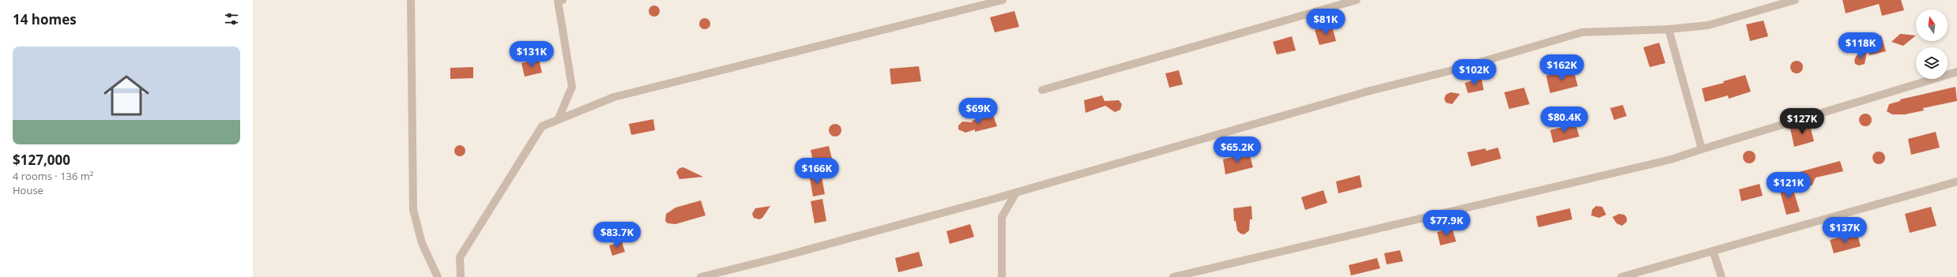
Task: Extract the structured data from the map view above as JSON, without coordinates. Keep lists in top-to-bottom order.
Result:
{
  "north": "top",
  "page": {
    "heading": "14 homes",
    "price": [
      "$81K",
      "$118K",
      "$131K",
      "$162K",
      "$102K",
      "$69K",
      "$80.4K",
      "$127K",
      "$65.2K",
      "$166K",
      "$121K",
      "$77.9K",
      "$137K",
      "$83.7K"
    ],
    "list": [
      {
        "name": "$127,000",
        "note": "4 rooms · 136 m² · House"
      }
    ]
  }
}
